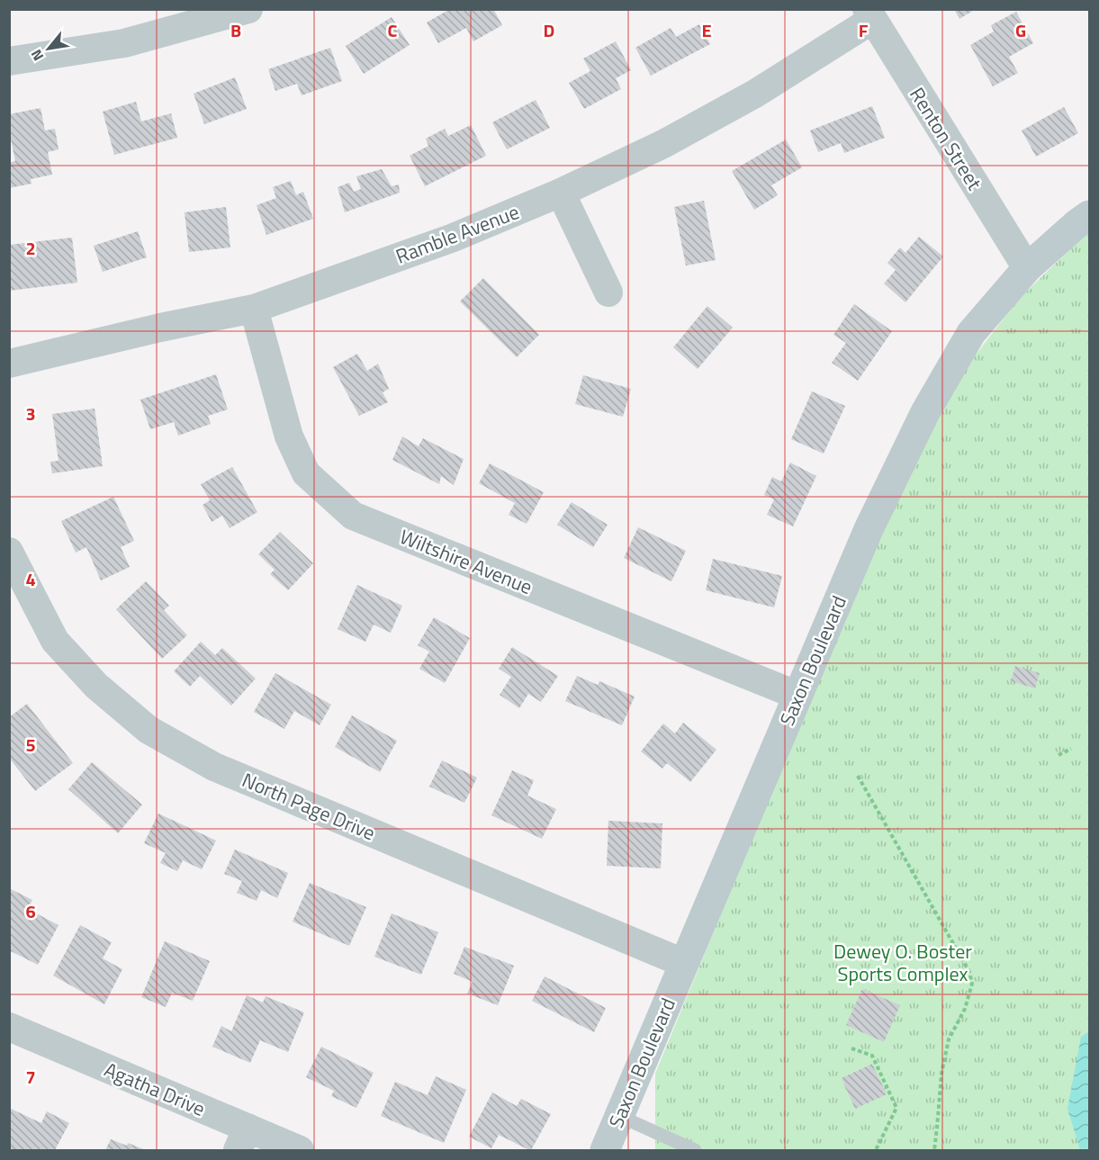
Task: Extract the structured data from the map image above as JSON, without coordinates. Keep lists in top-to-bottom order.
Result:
{
  "streets": {
    "main road": ["Saxon Boulevard"],
    "street": [
      "Renton Street",
      "Ramble Avenue",
      "Wiltshire Avenue",
      "North Page Drive",
      "Agatha Drive"
    ]
  },
  "crossings": [
    ["Renton Street", "Ramble Avenue"],
    ["Renton Street", "Saxon Boulevard"],
    ["Ramble Avenue", "Wiltshire Avenue"],
    ["Wiltshire Avenue", "Saxon Boulevard"],
    ["Saxon Boulevard", "North Page Drive"]
  ],
  "parks": ["Dewey O. Boster Sports Complex"],
  "north": "bottom left",
  "grid": {
    "columns": [
      "B",
      "C",
      "D",
      "E",
      "F",
      "G"
    ],
    "rows": [
      "2",
      "3",
      "4",
      "5",
      "6",
      "7"
    ]
  }
}
